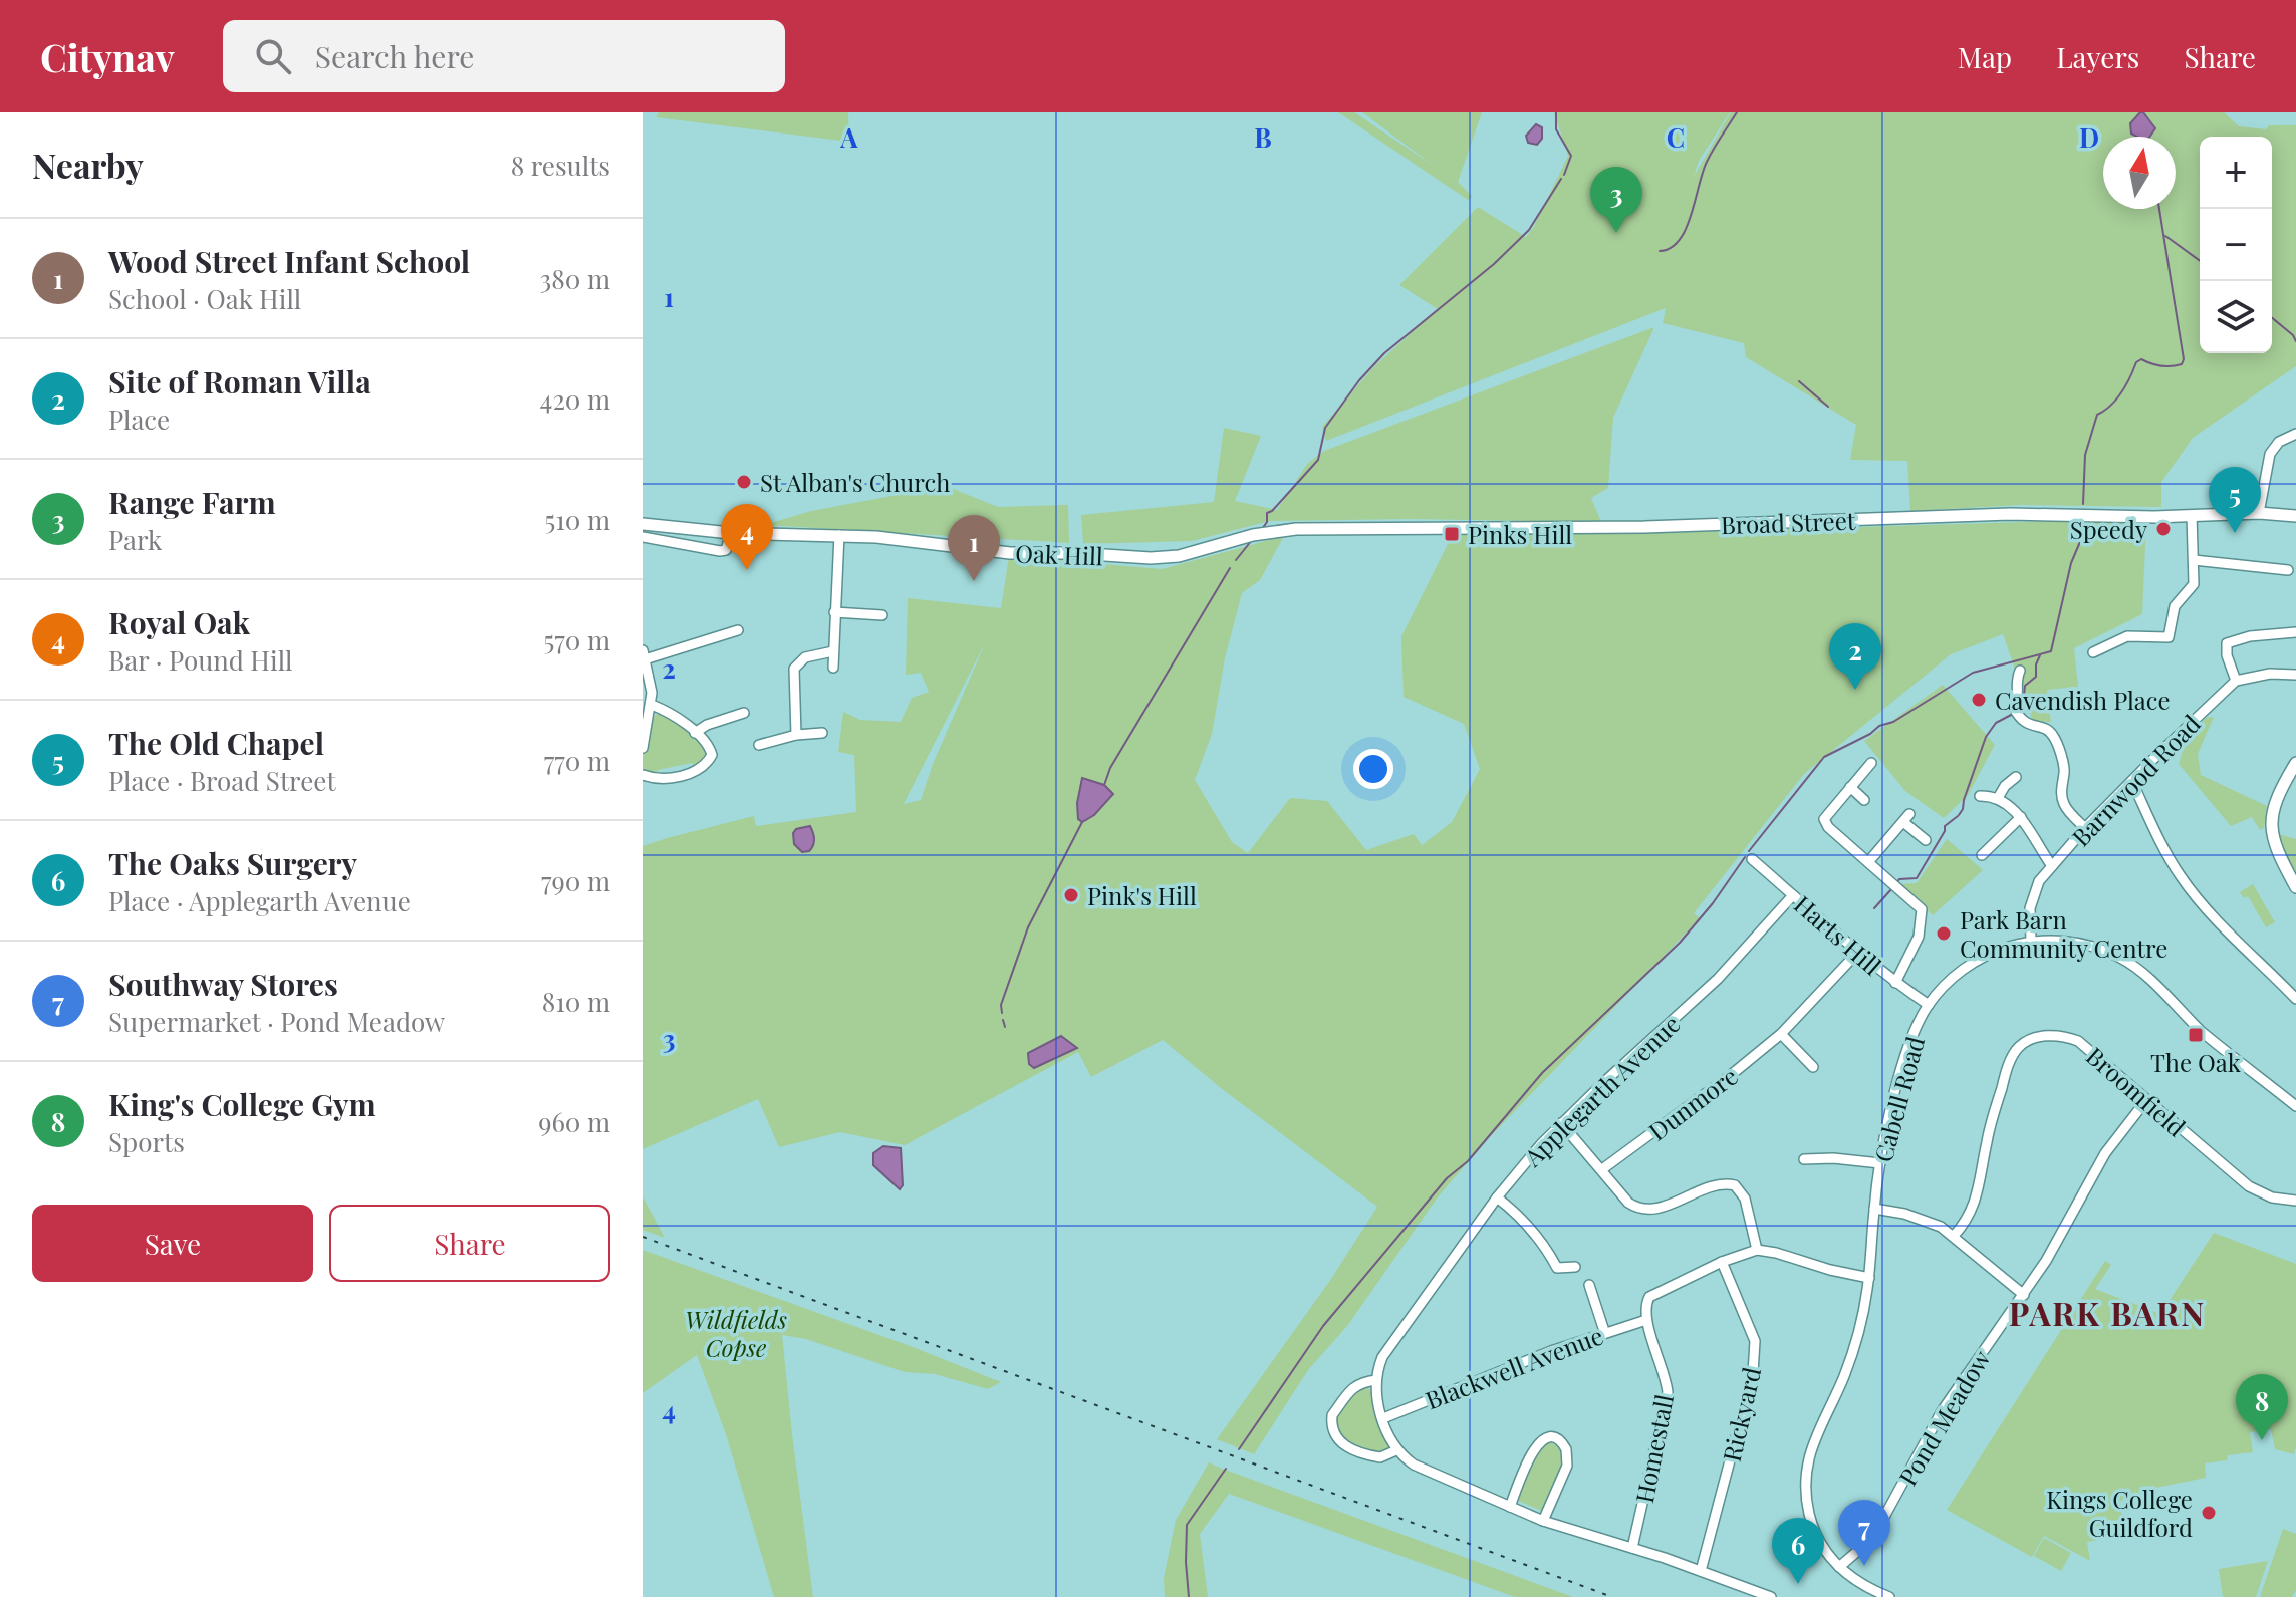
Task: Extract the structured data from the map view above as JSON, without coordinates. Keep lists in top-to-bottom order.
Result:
{
  "streets": {
    "street": [
      "Broad Street",
      "Oak Hill",
      "Barnwood Road",
      "Harts Hill",
      "Applegarth Avenue",
      "Broomfield",
      "Cabell Road",
      "Dunmore",
      "Blackwell Avenue",
      "Rickyard",
      "Pond Meadow",
      "Homestall"
    ]
  },
  "crossings": [
    ["Broad Street", "Oak Hill"],
    ["Barnwood Road", "Cabell Road"],
    ["Harts Hill", "Applegarth Avenue"],
    ["Harts Hill", "Cabell Road"],
    ["Harts Hill", "Dunmore"],
    ["Broomfield", "Pond Meadow"],
    ["Cabell Road", "Pond Meadow"],
    ["Blackwell Avenue", "Homestall"]
  ],
  "districts": ["PARK BARN"],
  "parks": ["Wildfields Copse"],
  "places": {
    "other": [
      "St Alban's Church",
      "Speedy",
      "Cavendish Place",
      "Pink's Hill",
      "Park Barn Community Centre",
      "Kings College Guildford"
    ],
    "transit": ["Pinks Hill", "The Oak"]
  },
  "north": "top",
  "page": {
    "header": "Citynav",
    "search": "Search here",
    "nav": ["Map", "Layers", "Share"],
    "heading": ["Nearby", "8 results"],
    "map_buttons": ["+", "−"],
    "pins": [
      "3",
      "5",
      "4",
      "1",
      "2",
      "8",
      "7",
      "6"
    ],
    "list": [
      {
        "mark": "1",
        "name": "Wood Street Infant School",
        "note": "School · Oak Hill",
        "value": "380 m"
      },
      {
        "mark": "2",
        "name": "Site of Roman Villa",
        "note": "Place",
        "value": "420 m"
      },
      {
        "mark": "3",
        "name": "Range Farm",
        "note": "Park",
        "value": "510 m"
      },
      {
        "mark": "4",
        "name": "Royal Oak",
        "note": "Bar · Pound Hill",
        "value": "570 m"
      },
      {
        "mark": "5",
        "name": "The Old Chapel",
        "note": "Place · Broad Street",
        "value": "770 m"
      },
      {
        "mark": "6",
        "name": "The Oaks Surgery",
        "note": "Place · Applegarth Avenue",
        "value": "790 m"
      },
      {
        "mark": "7",
        "name": "Southway Stores",
        "note": "Supermarket · Pond Meadow",
        "value": "810 m"
      },
      {
        "mark": "8",
        "name": "King's College Gym",
        "note": "Sports",
        "value": "960 m"
      }
    ],
    "buttons": ["Save", "Share"]
  },
  "grid": {
    "columns": [
      "A",
      "B",
      "C",
      "D"
    ],
    "rows": [
      "1",
      "2",
      "3",
      "4"
    ]
  }
}
